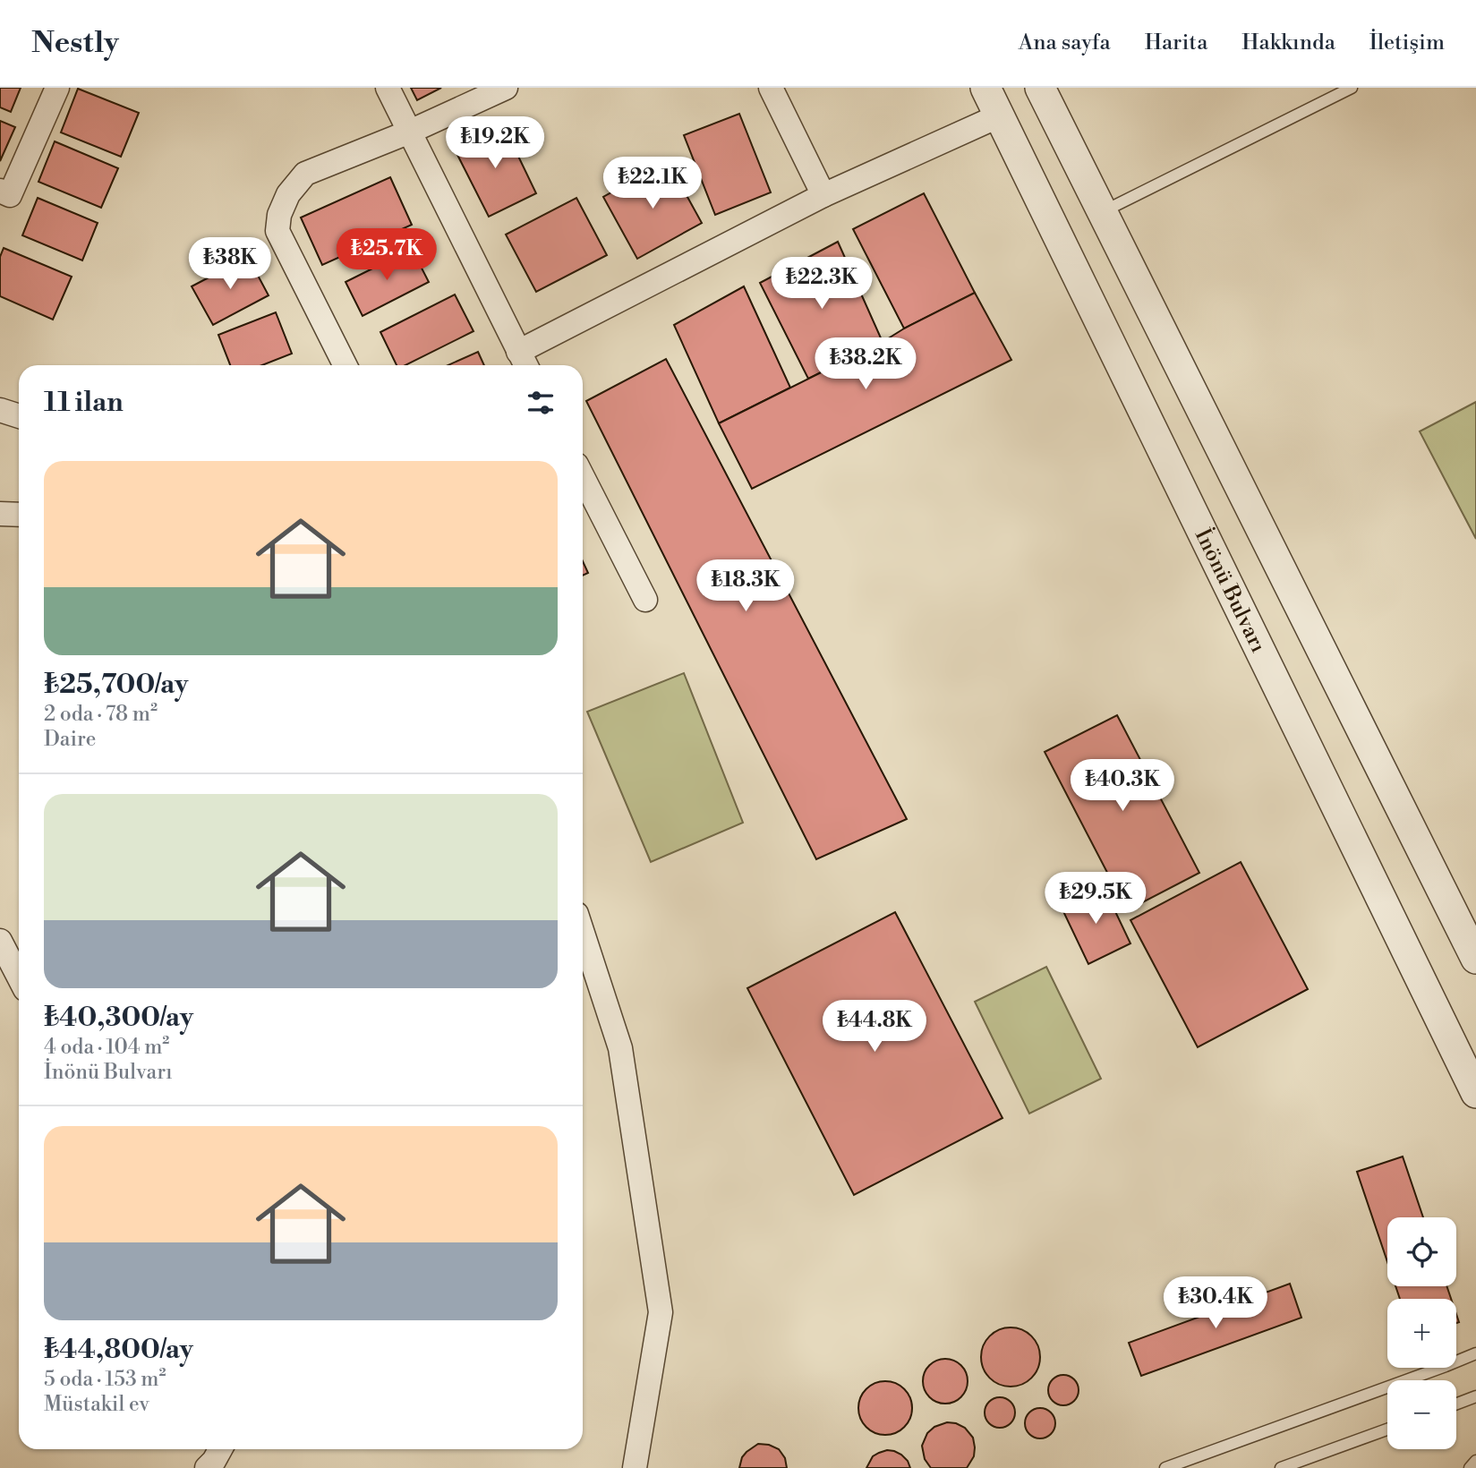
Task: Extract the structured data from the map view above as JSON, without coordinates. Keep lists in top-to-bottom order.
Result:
{
  "streets": {
    "street": ["İnönü Bulvarı"]
  },
  "page": {
    "header": "Nestly",
    "nav": [
      "Ana sayfa",
      "Harita",
      "Hakkında",
      "İletişim"
    ],
    "price": [
      "₺19.2K",
      "₺22.1K",
      "₺25.7K",
      "₺38K",
      "₺22.3K",
      "₺38.2K",
      "₺18.3K",
      "₺40.3K",
      "₺29.5K",
      "₺44.8K",
      "₺30.4K"
    ],
    "heading": "11 ilan",
    "list": [
      {
        "name": "₺25,700/ay",
        "note": "2 oda · 78 m² · Daire"
      },
      {
        "name": "₺40,300/ay",
        "note": "4 oda · 104 m² · İnönü Bulvarı"
      },
      {
        "name": "₺44,800/ay",
        "note": "5 oda · 153 m² · Müstakil ev"
      }
    ],
    "map_buttons": ["+", "−"]
  }
}
